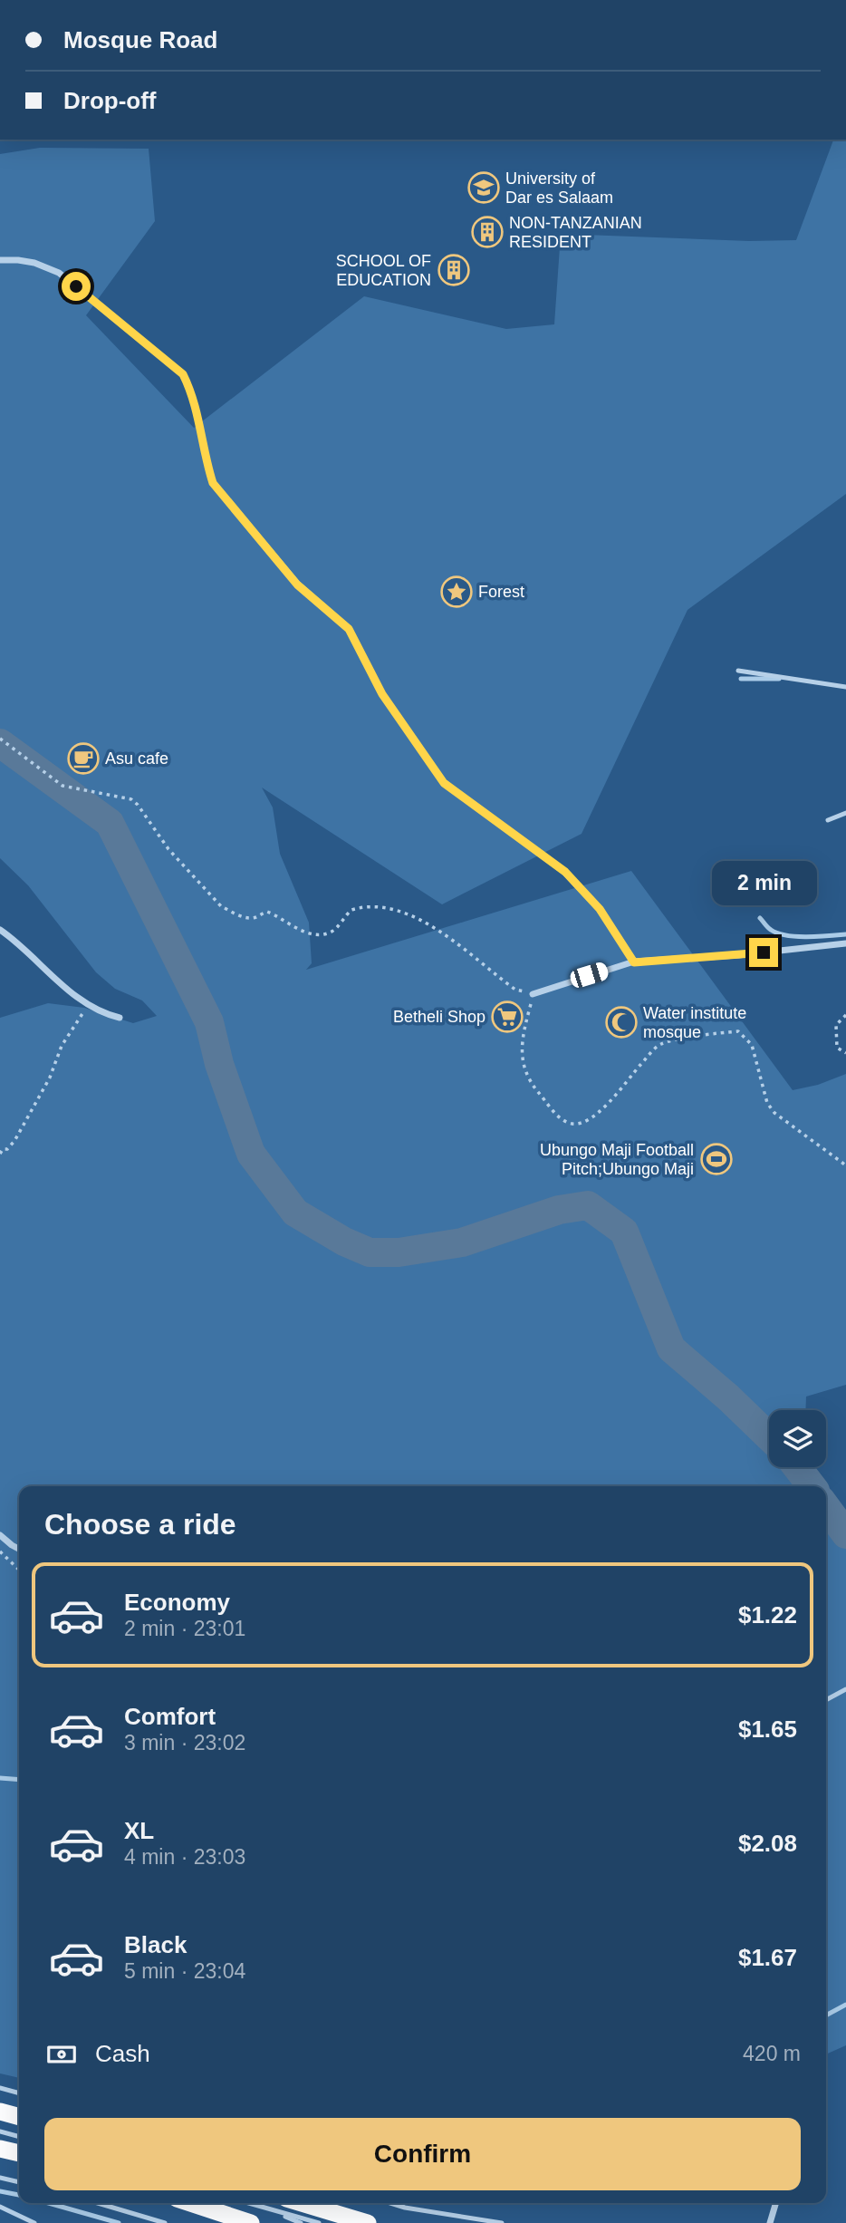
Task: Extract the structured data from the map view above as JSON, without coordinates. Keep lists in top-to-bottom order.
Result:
{
  "places": {
    "school or university": ["University of Dar es Salaam"],
    "building": ["NON-TANZANIAN RESIDENT", "SCHOOL OF EDUCATION"],
    "place": ["Forest"],
    "cafe": ["Asu cafe"],
    "supermarket": ["Betheli Shop"],
    "mosque": ["Water institute mosque"],
    "sports": ["Ubungo Maji Football Pitch;Ubungo Maji"]
  },
  "page": {
    "banner": ["Mosque Road", "Drop-off"],
    "bubble": "2 min",
    "heading": "Choose a ride",
    "list": [
      {
        "name": "Economy",
        "note": "2 min · 23:01",
        "value": "$1.22"
      },
      {
        "name": "Comfort",
        "note": "3 min · 23:02",
        "value": "$1.65"
      },
      {
        "name": "XL",
        "note": "4 min · 23:03",
        "value": "$2.08"
      },
      {
        "name": "Black",
        "note": "5 min · 23:04",
        "value": "$1.67"
      }
    ],
    "pay": ["Cash", "420 m"],
    "buttons": "Confirm"
  }
}
